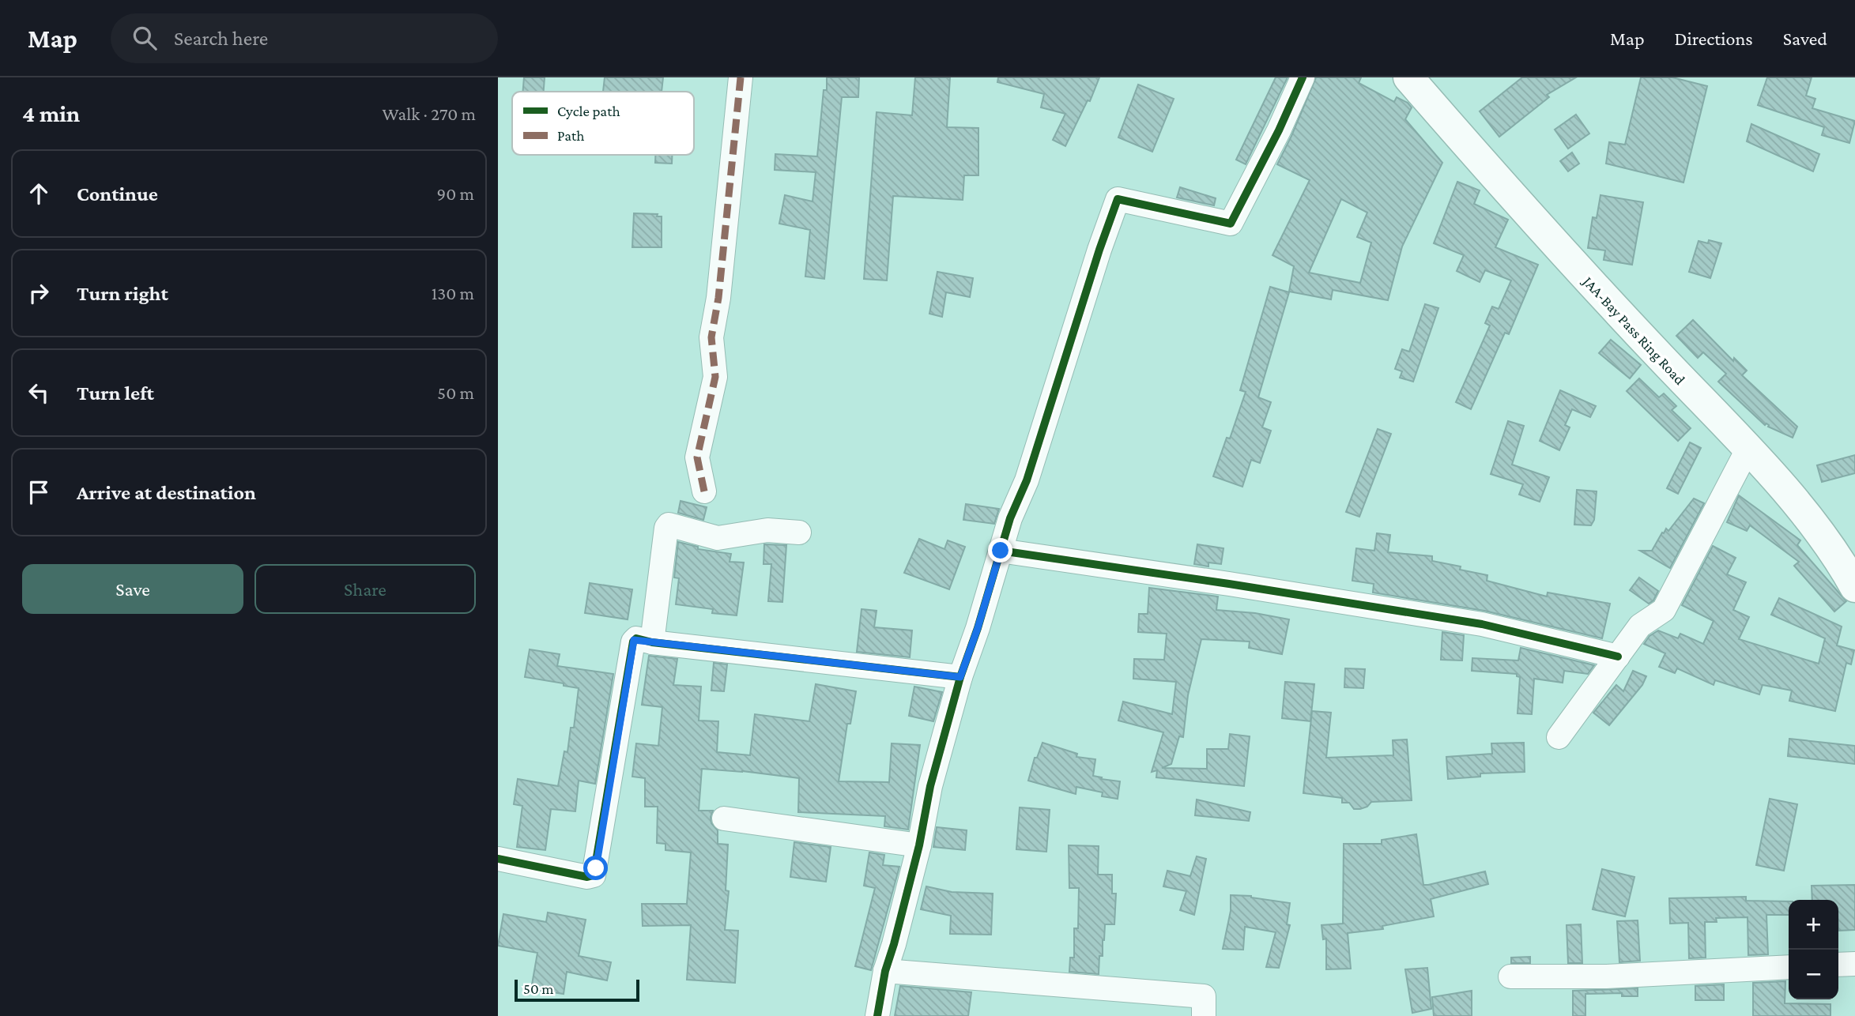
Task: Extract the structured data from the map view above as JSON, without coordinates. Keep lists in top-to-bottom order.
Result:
{
  "streets": {
    "highway": ["JAA-Bay Pass Ring Road"]
  },
  "legend": ["Cycle path", "Path"],
  "scale_bar": "50 m",
  "page": {
    "header": "Map",
    "search": "Search here",
    "nav": ["Map", "Directions", "Saved"],
    "heading": ["4 min", "Walk · 270 m"],
    "list": [
      ["Continue", "90 m"],
      ["Turn right", "130 m"],
      ["Turn left", "50 m"],
      "Arrive at destination"
    ],
    "buttons": ["Save", "Share"],
    "map_buttons": ["+", "−"],
    "scale": "50 m"
  }
}
